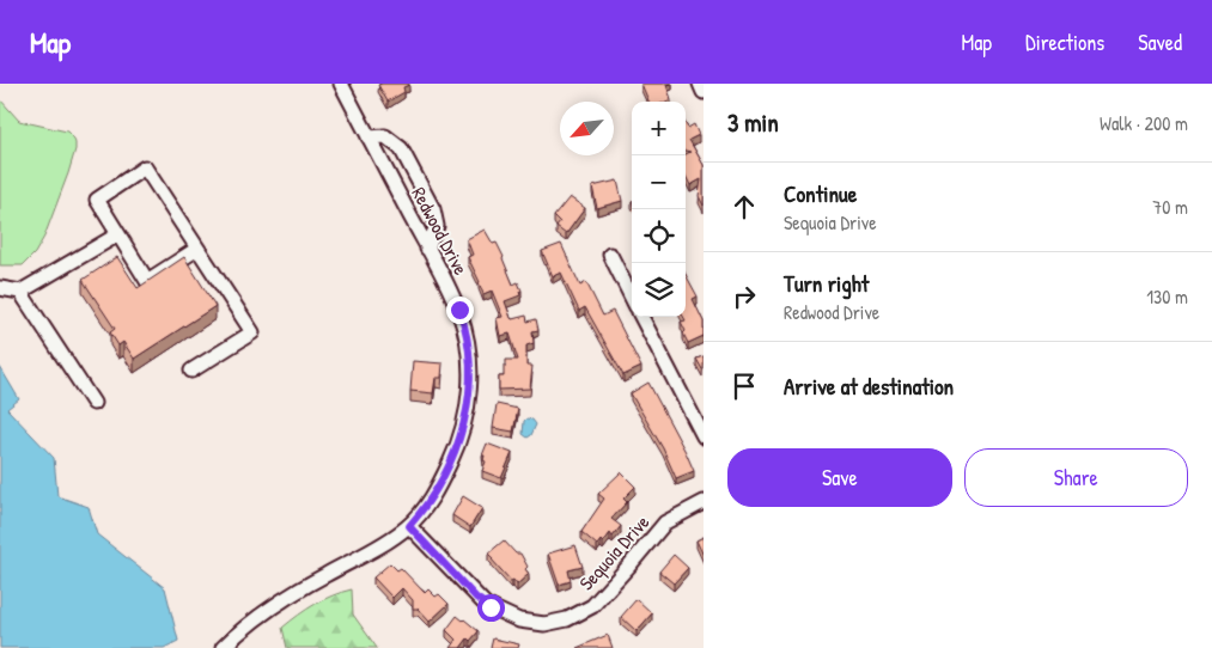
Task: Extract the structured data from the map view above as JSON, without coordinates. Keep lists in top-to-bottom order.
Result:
{
  "streets": {
    "street": ["Redwood Drive", "Sequoia Drive"]
  },
  "crossings": [
    ["Redwood Drive", "Sequoia Drive"]
  ],
  "north": "bottom left",
  "page": {
    "header": "Map",
    "nav": ["Map", "Directions", "Saved"],
    "heading": ["3 min", "Walk · 200 m"],
    "map_buttons": ["+", "−"],
    "list": [
      ["Continue", "Sequoia Drive", "70 m"],
      ["Turn right", "Redwood Drive", "130 m"],
      "Arrive at destination"
    ],
    "buttons": ["Save", "Share"]
  }
}
